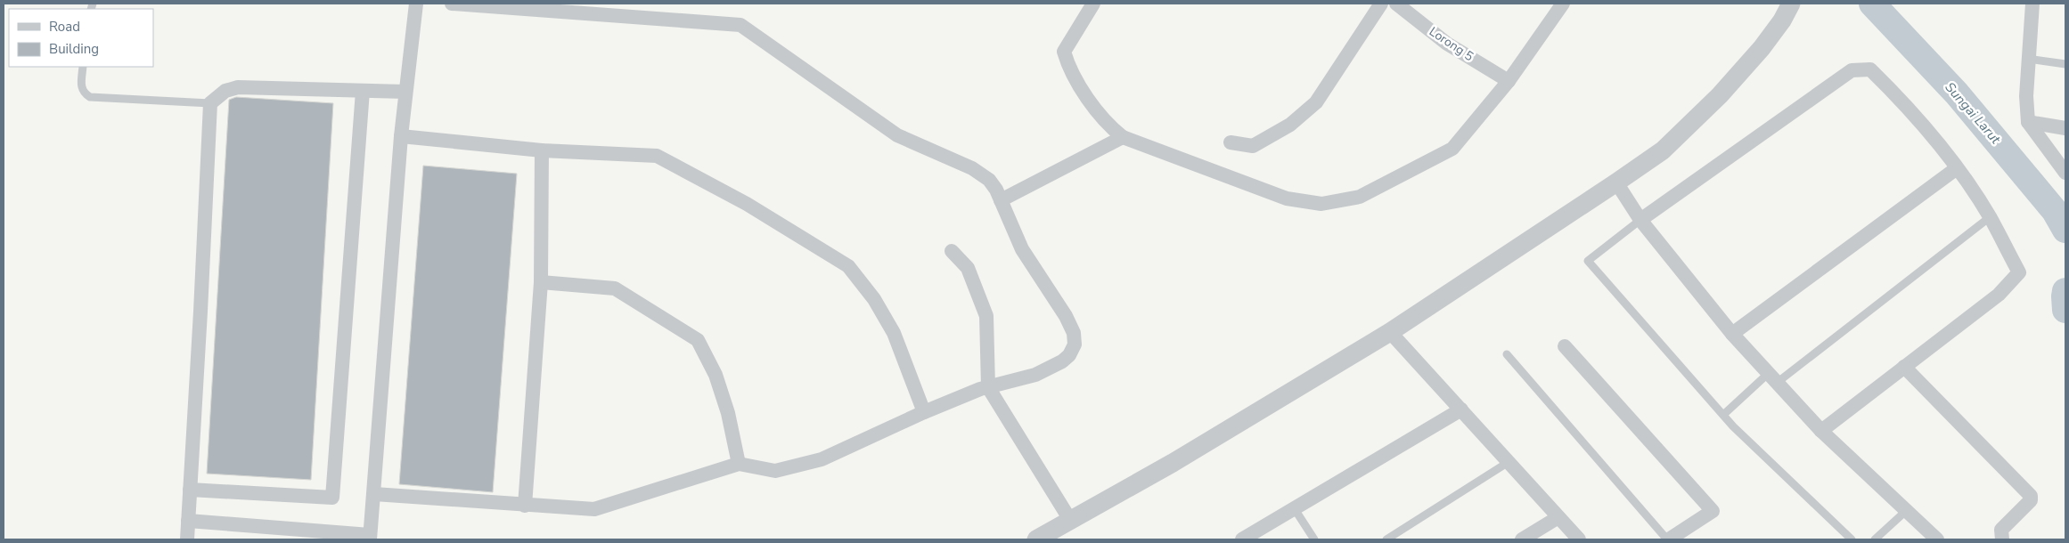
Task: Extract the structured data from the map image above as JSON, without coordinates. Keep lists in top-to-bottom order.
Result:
{
  "streets": {
    "street": ["Lorong 5"]
  },
  "water": ["Sungai Larut"],
  "legend": ["Road", "Building"]
}
